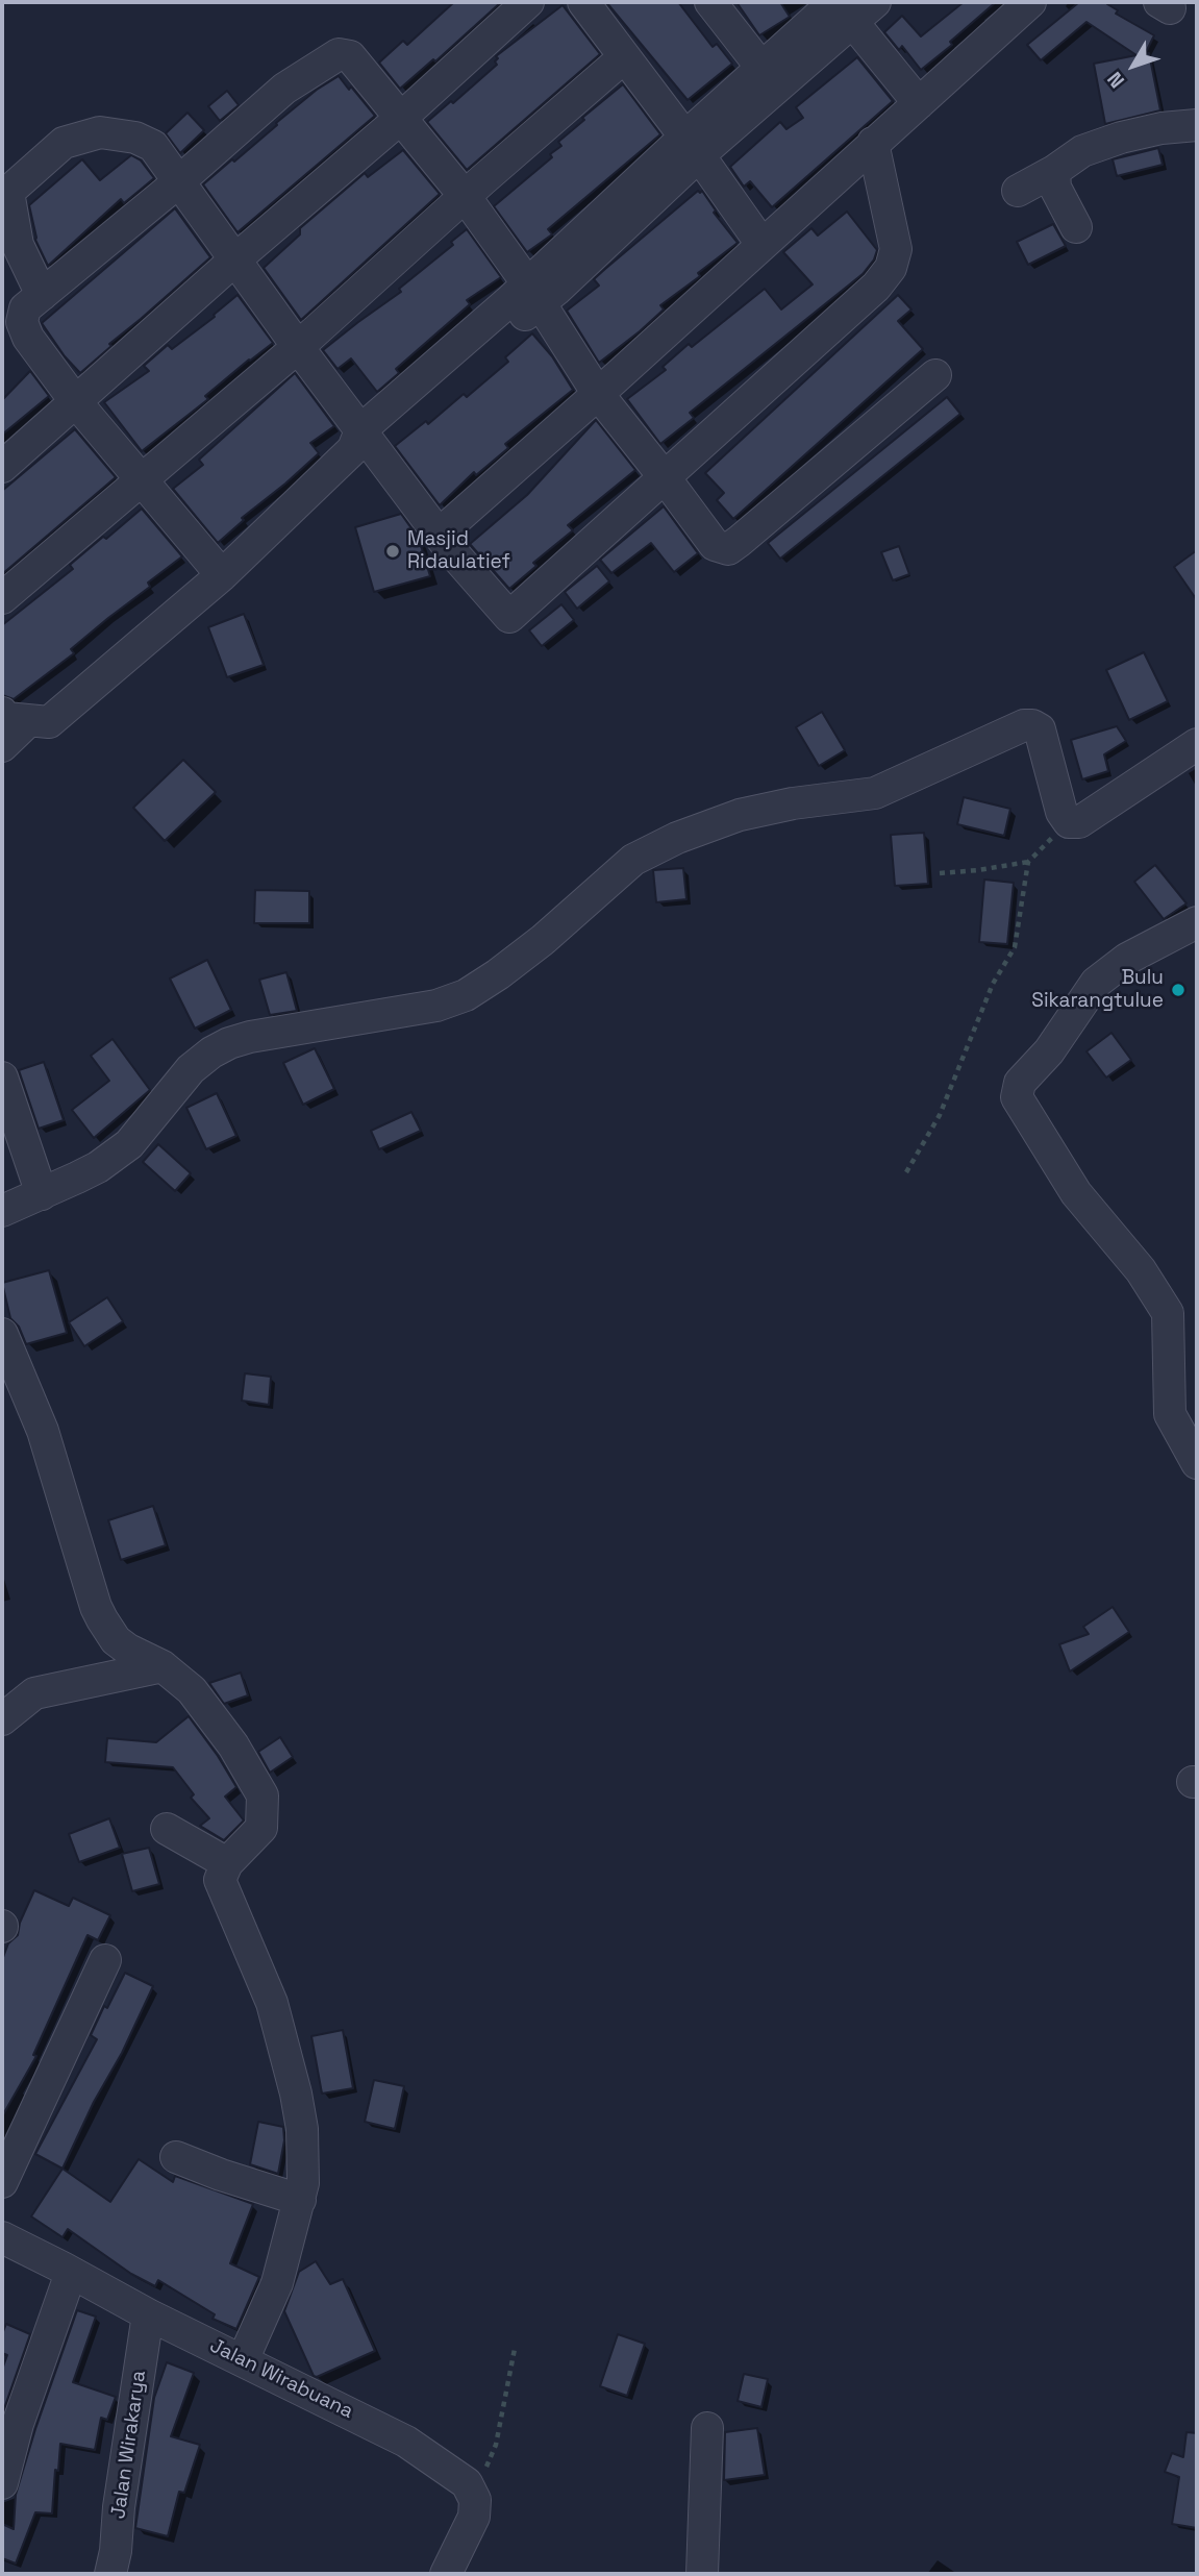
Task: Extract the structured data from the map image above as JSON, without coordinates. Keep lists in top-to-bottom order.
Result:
{
  "streets": {
    "street": ["Jalan Wirabuana", "Jalan Wirakarya"]
  },
  "crossings": [
    ["Jalan Wirabuana", "Jalan Wirakarya"]
  ],
  "places": ["Masjid Ridaulatief", "Bulu Sikarangtulue"],
  "north": "bottom left"
}
